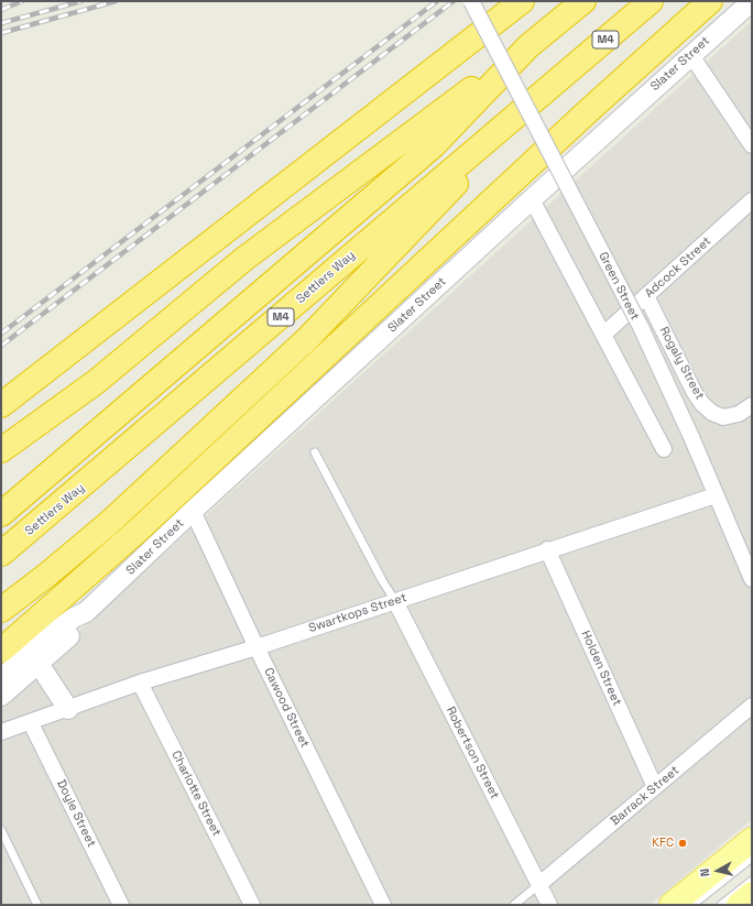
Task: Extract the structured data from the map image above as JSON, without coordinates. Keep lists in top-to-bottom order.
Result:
{
  "streets": {
    "highway": ["M4", "Settlers Way"],
    "street": [
      "Slater Street",
      "Adcock Street",
      "Green Street",
      "Rogaly Street",
      "Swartkops Street",
      "Holden Street",
      "Cawood Street",
      "Robertson Street",
      "Charlotte Street",
      "Barrack Street",
      "Doyle Street"
    ]
  },
  "crossings": [
    ["Slater Street", "Cawood Street"],
    ["Adcock Street", "Rogaly Street"],
    ["Green Street", "Swartkops Street"],
    ["Swartkops Street", "Holden Street"],
    ["Swartkops Street", "Cawood Street"],
    ["Swartkops Street", "Robertson Street"],
    ["Swartkops Street", "Charlotte Street"],
    ["Swartkops Street", "Doyle Street"],
    ["Holden Street", "Barrack Street"],
    ["Robertson Street", "Barrack Street"]
  ],
  "places": ["KFC"],
  "north": "left"
}
